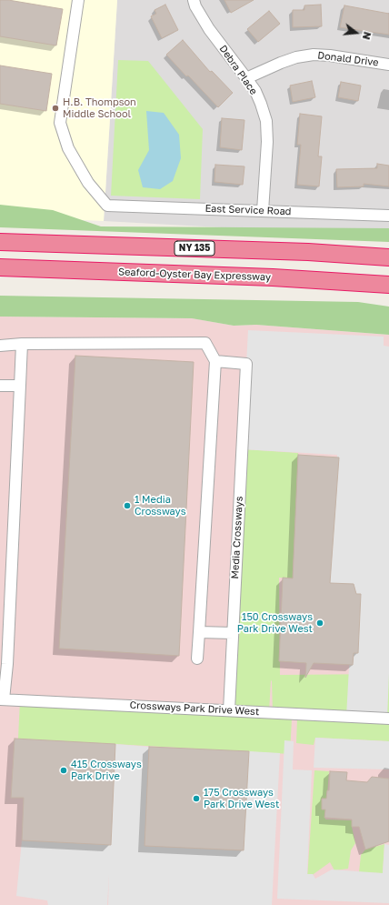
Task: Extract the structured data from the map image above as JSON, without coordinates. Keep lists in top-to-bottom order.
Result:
{
  "streets": {
    "highway": ["NY 135", "Seaford-Oyster Bay Expressway"],
    "street": [
      "Donald Drive",
      "Debra Place",
      "East Service Road",
      "Media Crossways",
      "Crossways Park Drive West"
    ]
  },
  "crossings": [
    ["Donald Drive", "Debra Place"],
    ["Debra Place", "East Service Road"],
    ["Media Crossways", "Crossways Park Drive West"]
  ],
  "places": [
    "H.B. Thompson Middle School",
    "1 Media Crossways",
    "150 Crossways Park Drive West",
    "415 Crossways Park Drive",
    "175 Crossways Park Drive West"
  ],
  "north": "right"
}
